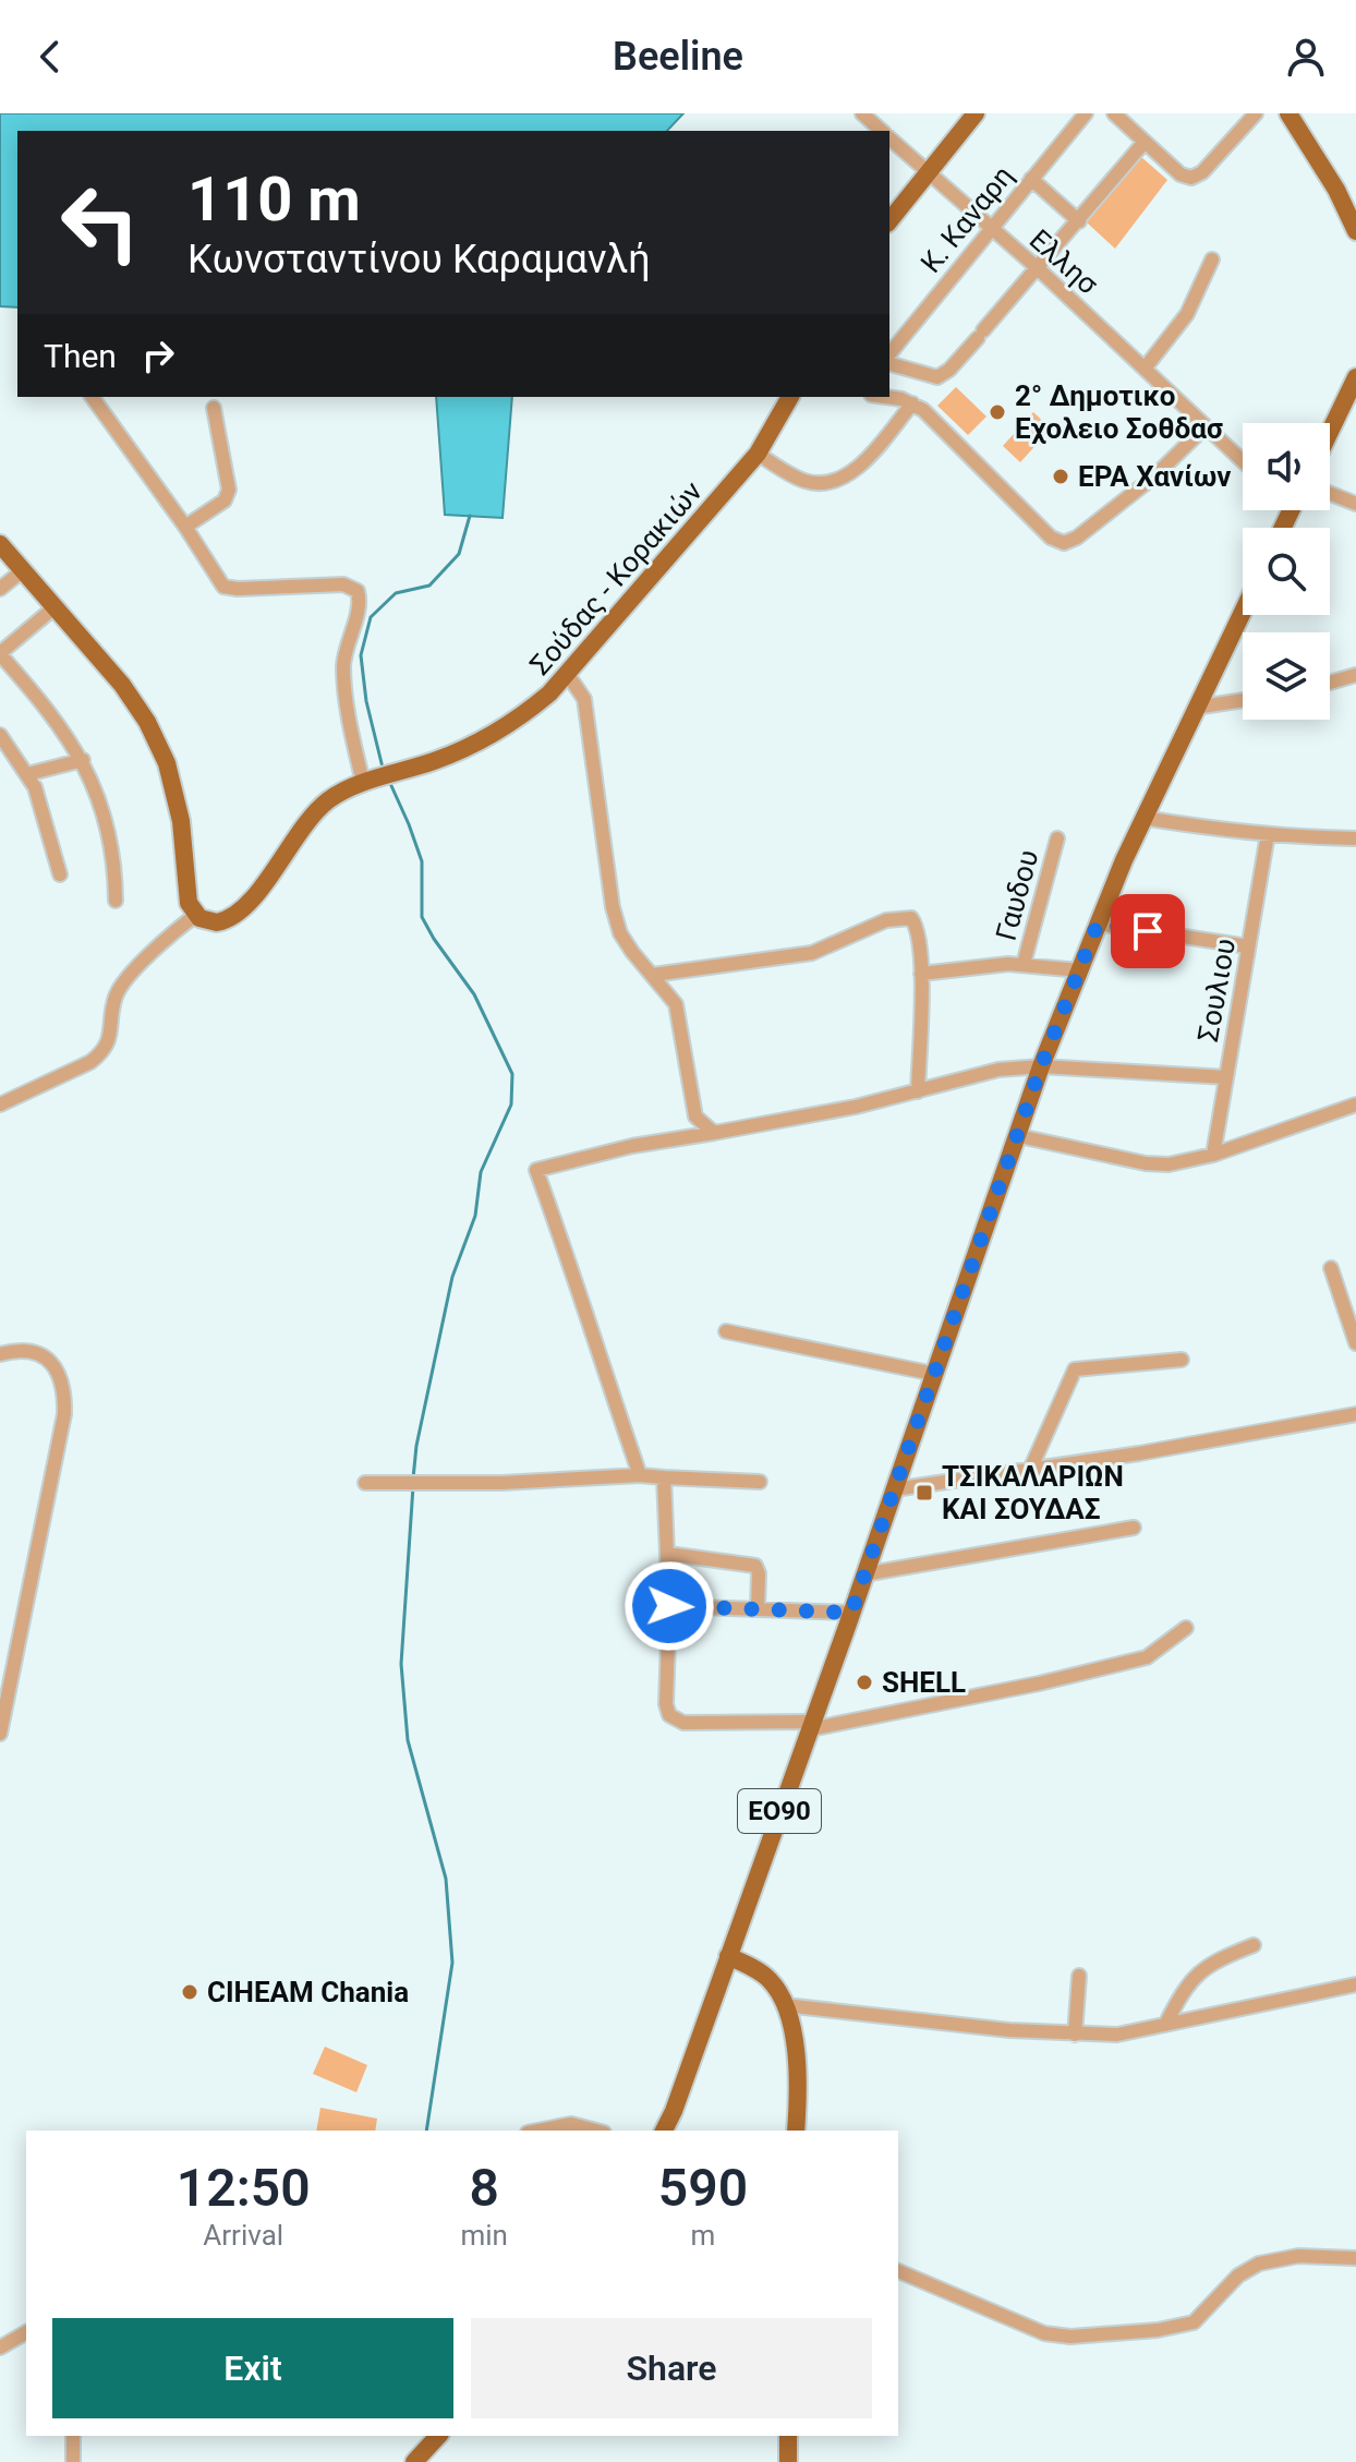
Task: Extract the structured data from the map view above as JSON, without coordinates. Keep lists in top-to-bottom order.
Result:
{
  "streets": {
    "main road": ["Σούδας - Κορακιών", "ΕΟ90"],
    "street": [
      "Κ. Καναρη",
      "Ελλησ",
      "Γαυδου",
      "Σουλιου"
    ]
  },
  "crossings": [
    ["Κ. Καναρη", "Ελλησ"]
  ],
  "places": {
    "other": [
      "2° Δημοτικο Εχολειο Σοθδασ",
      "ΕΡΑ Χανίων",
      "SHELL",
      "CIHEAM Chania"
    ],
    "transit": ["ΤΣΙΚΑΛΑΡΙΩΝ ΚΑΙ ΣΟΥΔΑΣ"]
  },
  "page": {
    "header": "Beeline",
    "turn": ["110 m", "Κωνσταντίνου Καραμανλή"],
    "then": "Then",
    "eta": [
      "12:50",
      "Arrival",
      "8",
      "min",
      "590",
      "m"
    ],
    "buttons": ["Exit", "Share"]
  }
}
